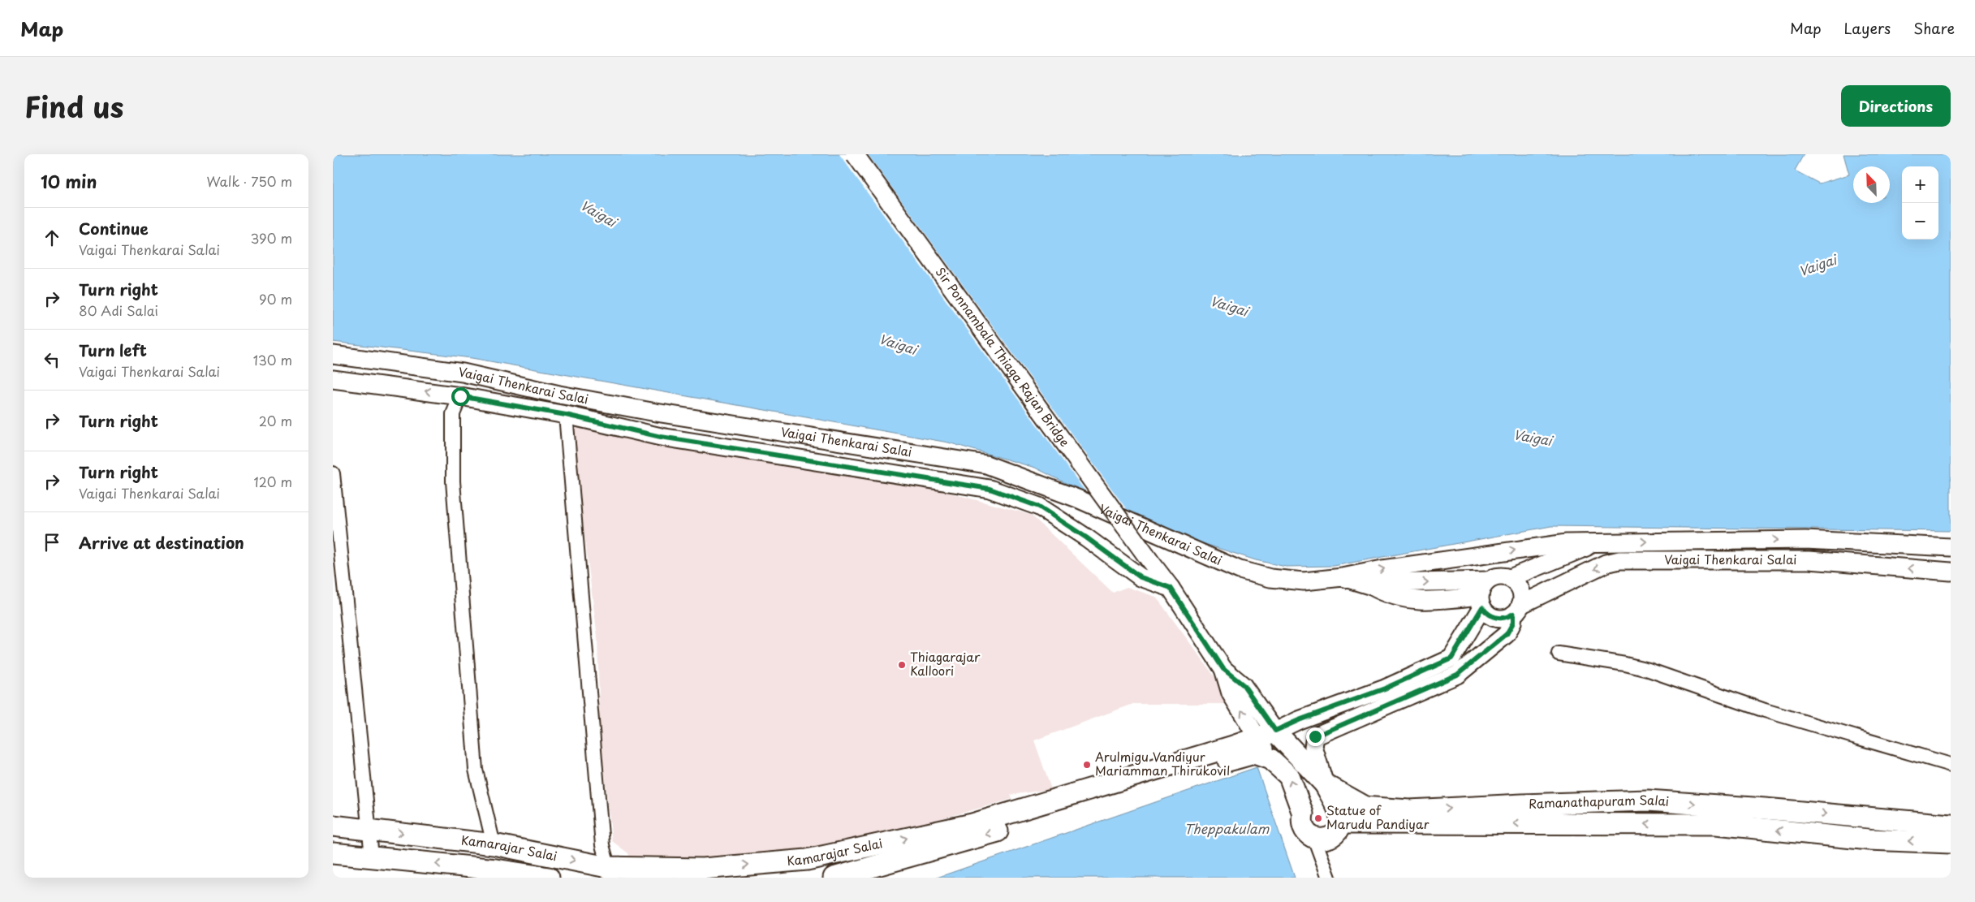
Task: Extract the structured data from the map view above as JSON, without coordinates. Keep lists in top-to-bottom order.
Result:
{
  "streets": {
    "highway": ["Ramanathapuram Salai", "Kamarajar Salai"],
    "main road": ["Sir Ponnambala Thiaga Rajan Bridge", "Vaigai Thenkarai Salai"]
  },
  "crossings": [
    ["Sir Ponnambala Thiaga Rajan Bridge", "Vaigai Thenkarai Salai"],
    ["Sir Ponnambala Thiaga Rajan Bridge", "Ramanathapuram Salai"],
    ["Sir Ponnambala Thiaga Rajan Bridge", "Kamarajar Salai"],
    ["Ramanathapuram Salai", "Kamarajar Salai"]
  ],
  "water": ["Vaigai", "Theppakulam"],
  "places": ["Thiagarajar Kalloori", "Arulmigu Vandiyur Mariamman Thirukovil", "Statue of Marudu Pandiyar"],
  "north": "top left",
  "page": {
    "header": "Map",
    "nav": ["Map", "Layers", "Share"],
    "title": "Find us",
    "buttons": "Directions",
    "heading": ["10 min", "Walk · 750 m"],
    "map_buttons": ["+", "−"],
    "list": [
      ["Continue", "Vaigai Thenkarai Salai", "390 m"],
      ["Turn right", "80 Adi Salai", "90 m"],
      ["Turn left", "Vaigai Thenkarai Salai", "130 m"],
      ["Turn right", "20 m"],
      ["Turn right", "Vaigai Thenkarai Salai", "120 m"],
      "Arrive at destination"
    ]
  }
}
